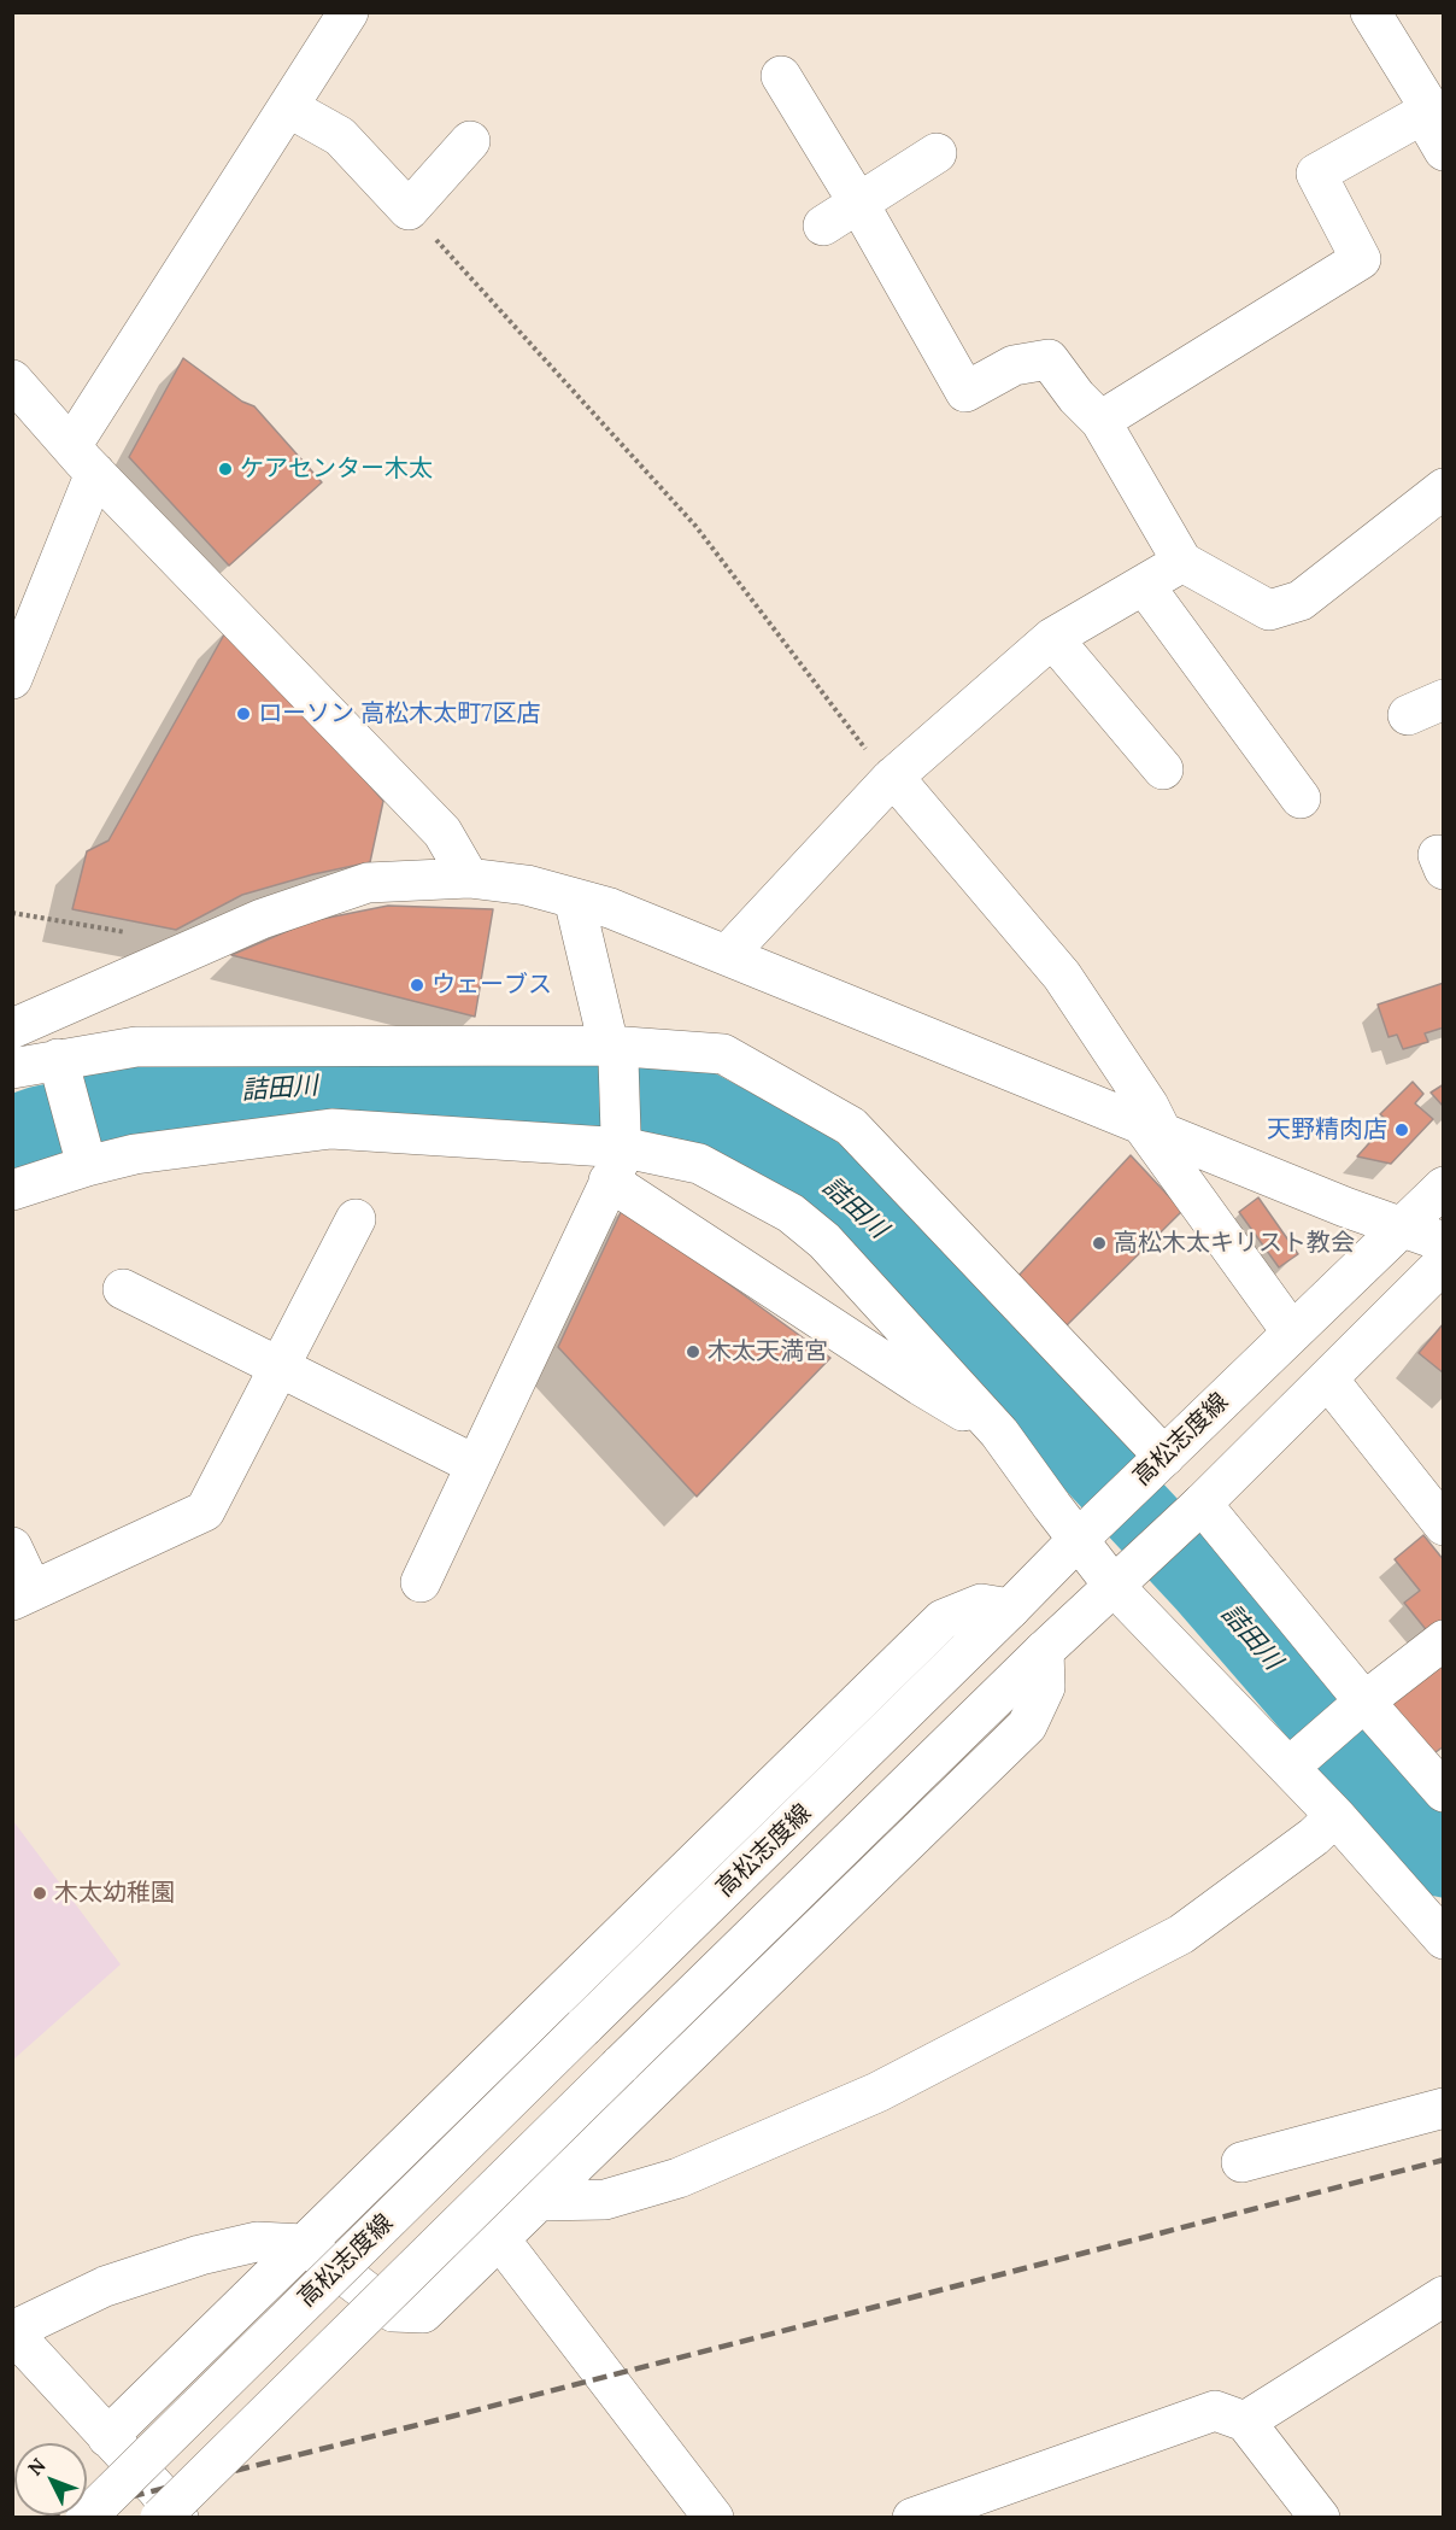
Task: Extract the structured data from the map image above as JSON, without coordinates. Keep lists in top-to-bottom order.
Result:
{
  "streets": {
    "street": ["高松志度線"]
  },
  "water": ["詰田川"],
  "places": [
    "ケアセンター木太",
    "ローソン 高松木太町7区店",
    "ウェーブス",
    "天野精肉店",
    "高松木太キリスト教会",
    "木太天満宮",
    "木太幼稚園"
  ],
  "north": "top left"
}
